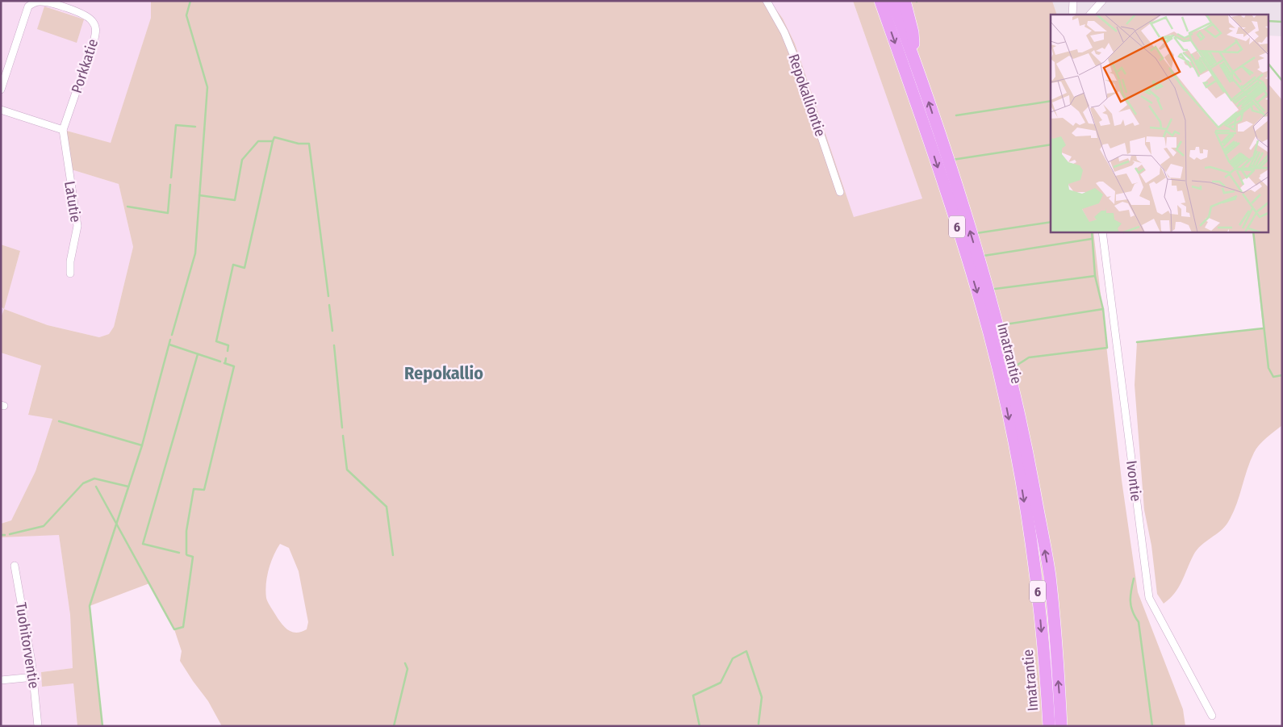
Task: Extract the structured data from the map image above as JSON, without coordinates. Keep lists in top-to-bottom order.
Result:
{
  "streets": {
    "highway": ["6", "Imatrantie"],
    "street": [
      "Porkkatie",
      "Repokalliontie",
      "Latutie",
      "Ivontie",
      "Tuohitorventie"
    ]
  },
  "crossings": [
    ["Porkkatie", "Latutie"]
  ],
  "districts": ["Repokallio"]
}
